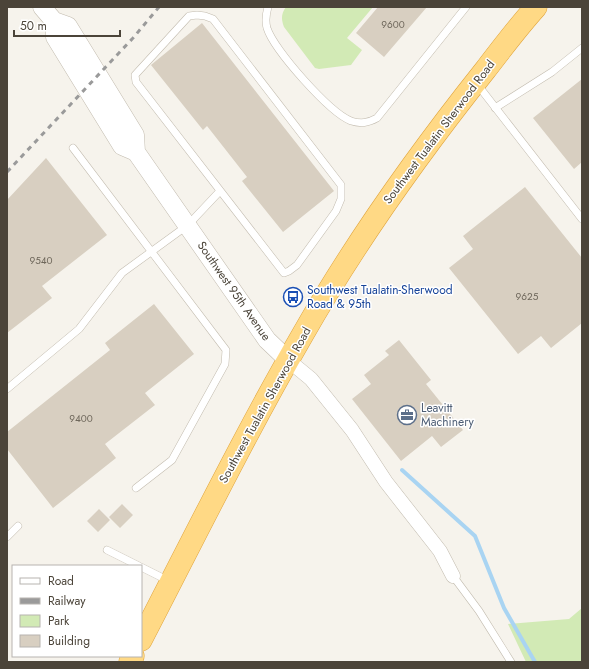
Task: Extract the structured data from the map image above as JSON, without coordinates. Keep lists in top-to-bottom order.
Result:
{
  "streets": {
    "highway": ["Southwest Tualatin Sherwood Road"],
    "street": ["Southwest 95th Avenue"]
  },
  "crossings": [
    ["Southwest Tualatin Sherwood Road", "Southwest 95th Avenue"]
  ],
  "places": {
    "bus stop": ["Southwest Tualatin-Sherwood Road & 95th"],
    "office": ["Leavitt Machinery"]
  },
  "house_numbers": [
    "9600",
    "9540",
    "9625",
    "9400"
  ],
  "legend": [
    "Road",
    "Railway",
    "Park",
    "Building"
  ],
  "scale_bar": "50 m"
}
